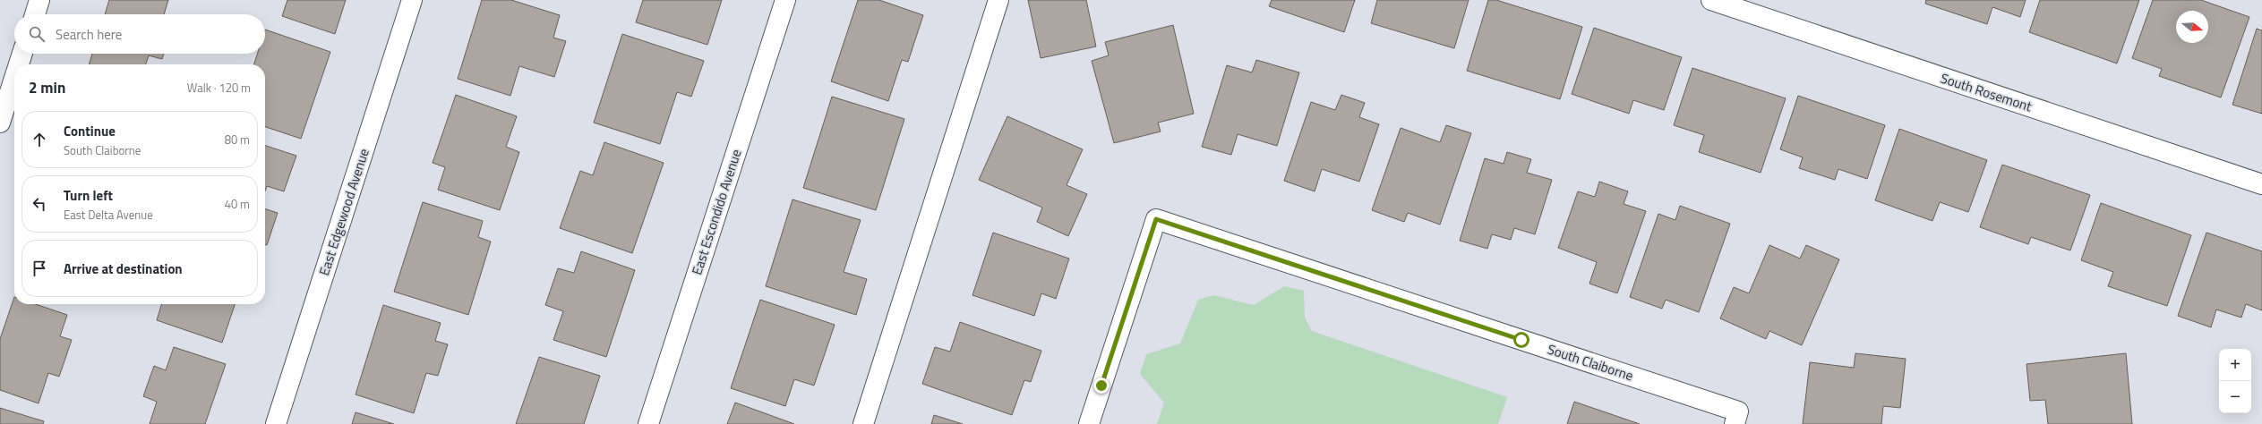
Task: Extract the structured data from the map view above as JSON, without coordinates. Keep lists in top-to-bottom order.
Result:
{
  "streets": {
    "street": [
      "South Rosemont",
      "East Edgewood Avenue",
      "East Escondido Avenue",
      "South Claiborne"
    ]
  },
  "north": "right",
  "page": {
    "search": "Search here",
    "heading": ["2 min", "Walk · 120 m"],
    "list": [
      ["Continue", "South Claiborne", "80 m"],
      ["Turn left", "East Delta Avenue", "40 m"],
      "Arrive at destination"
    ],
    "map_buttons": ["+", "−"]
  }
}
